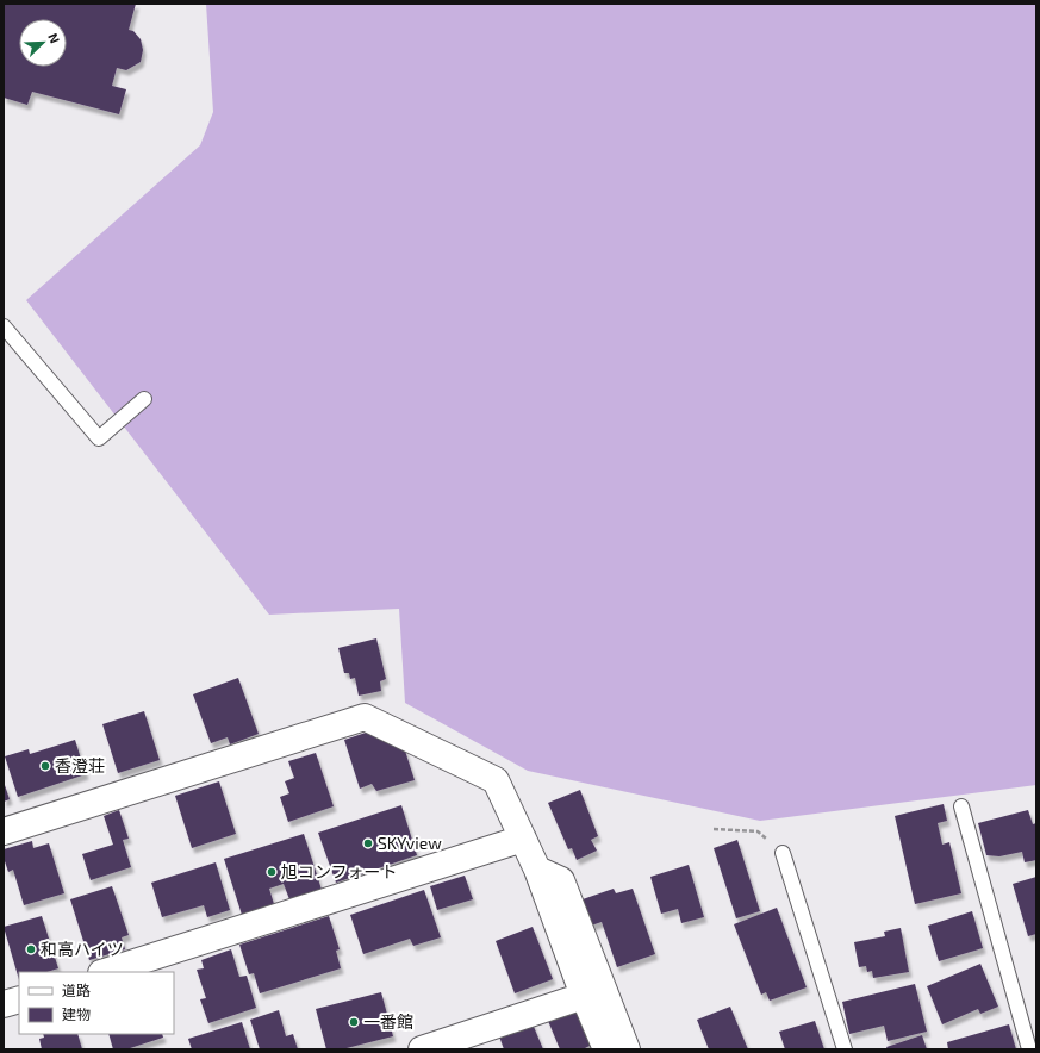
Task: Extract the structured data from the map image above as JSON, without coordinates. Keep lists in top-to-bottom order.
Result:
{
  "places": [
    "香澄荘",
    "SKYview",
    "旭コンフォート",
    "和高ハイツ",
    "一番館"
  ],
  "legend": ["道路", "建物"],
  "north": "top right"
}
